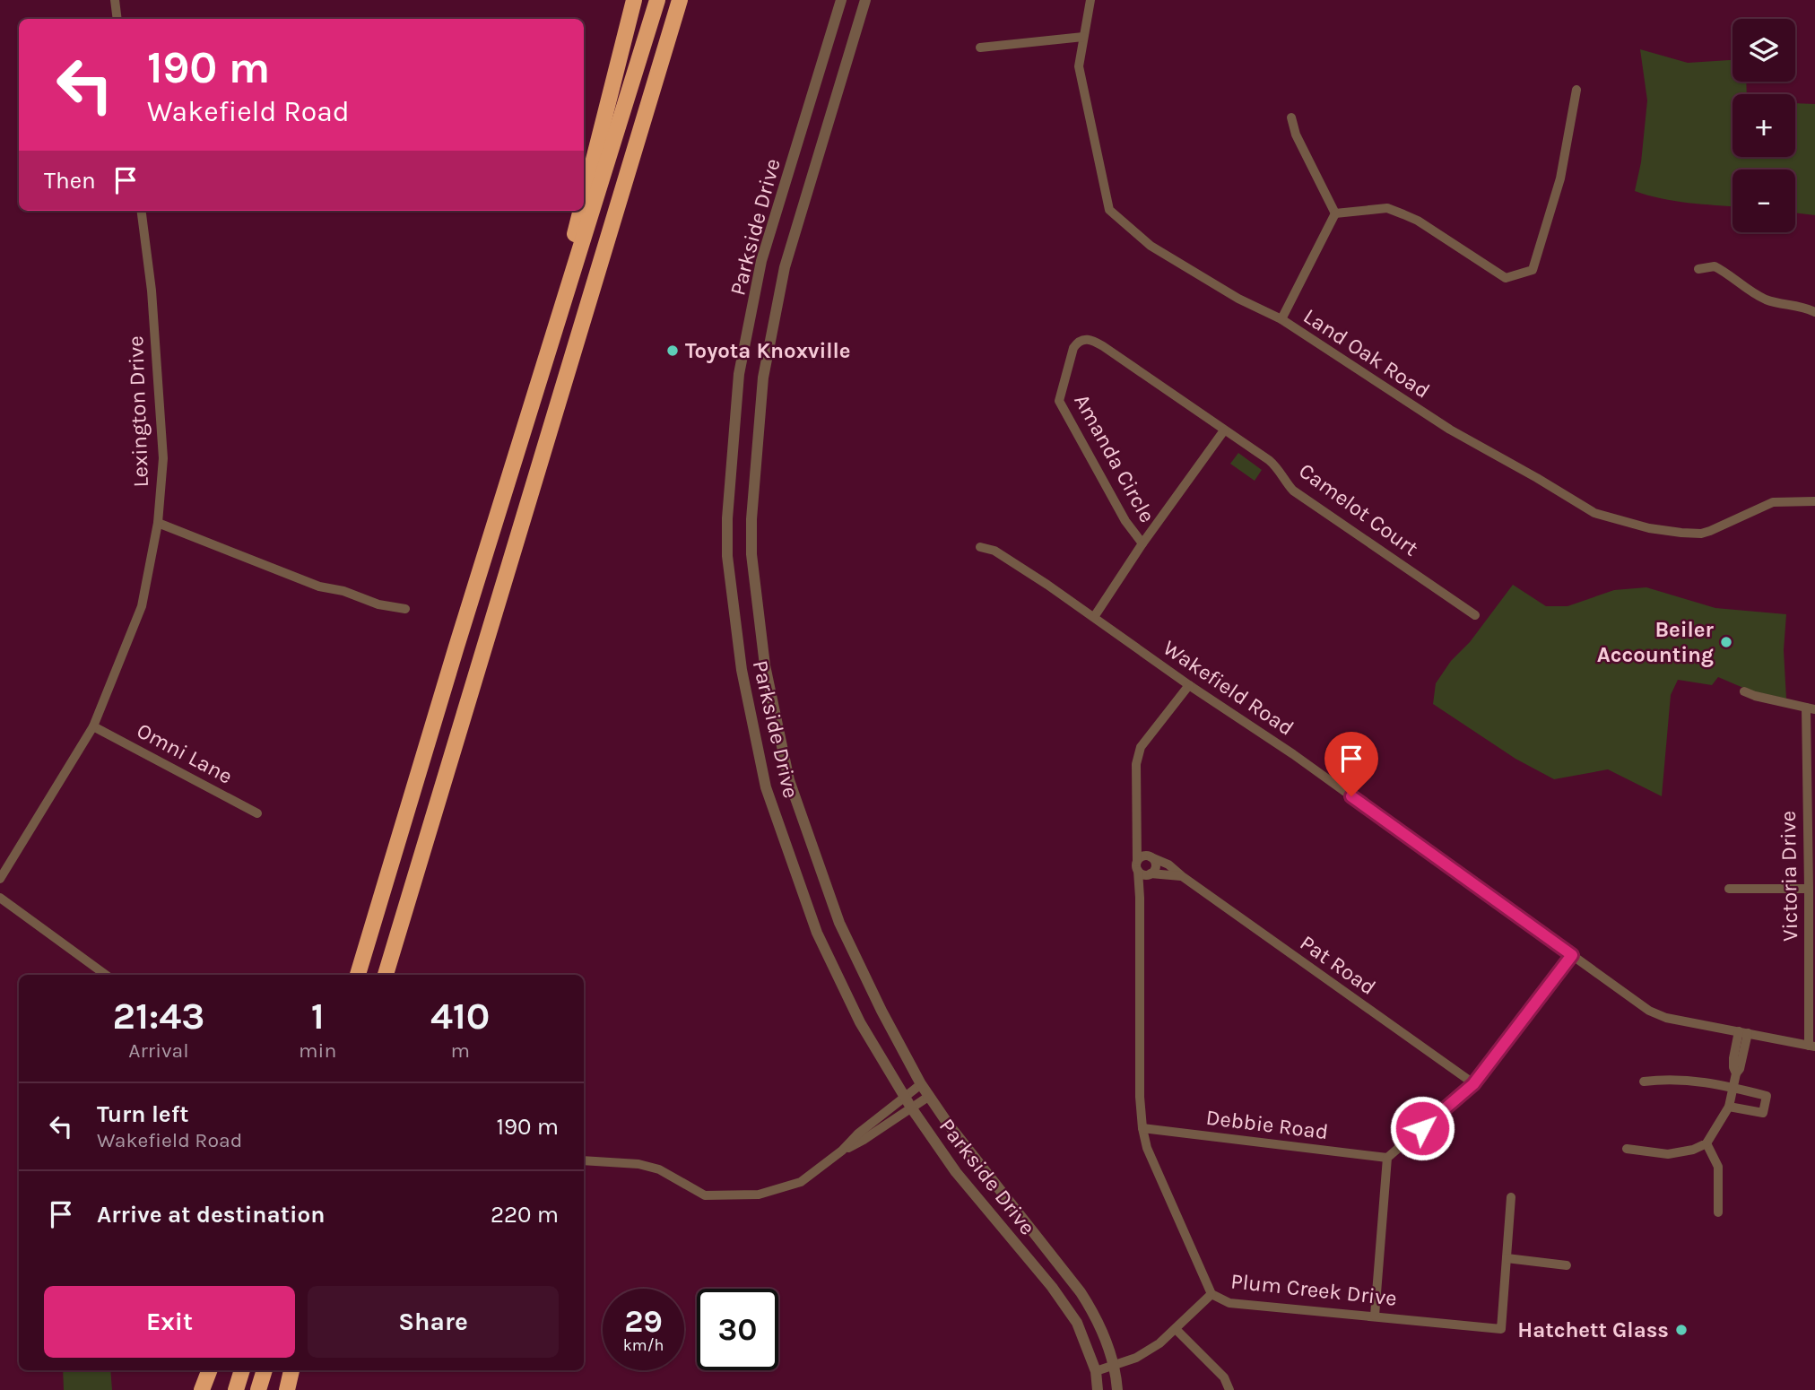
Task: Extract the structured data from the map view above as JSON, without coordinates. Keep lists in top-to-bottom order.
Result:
{
  "streets": {
    "street": [
      "Parkside Drive",
      "Land Oak Road",
      "Lexington Drive",
      "Amanda Circle",
      "Camelot Court",
      "Wakefield Road",
      "Omni Lane",
      "Victoria Drive",
      "Pat Road",
      "Debbie Road",
      "Plum Creek Drive"
    ]
  },
  "crossings": [
    ["Lexington Drive", "Omni Lane"],
    ["Amanda Circle", "Camelot Court"],
    ["Wakefield Road", "Victoria Drive"],
    ["Wakefield Road", "Plum Creek Drive"],
    ["Pat Road", "Plum Creek Drive"],
    ["Debbie Road", "Plum Creek Drive"]
  ],
  "places": ["Toyota Knoxville", "Beiler Accounting", "Hatchett Glass"],
  "page": {
    "map_buttons": ["+", "−"],
    "turn": ["190 m", "Wakefield Road"],
    "then": "Then",
    "eta": [
      "21:43",
      "Arrival",
      "1",
      "min",
      "410",
      "m"
    ],
    "list": [
      {
        "name": "Turn left",
        "note": "Wakefield Road",
        "value": "190 m"
      },
      {
        "name": "Arrive at destination",
        "value": "220 m"
      }
    ],
    "buttons": ["Exit", "Share"],
    "speed": "29 km/h",
    "limit": "30"
  }
}
